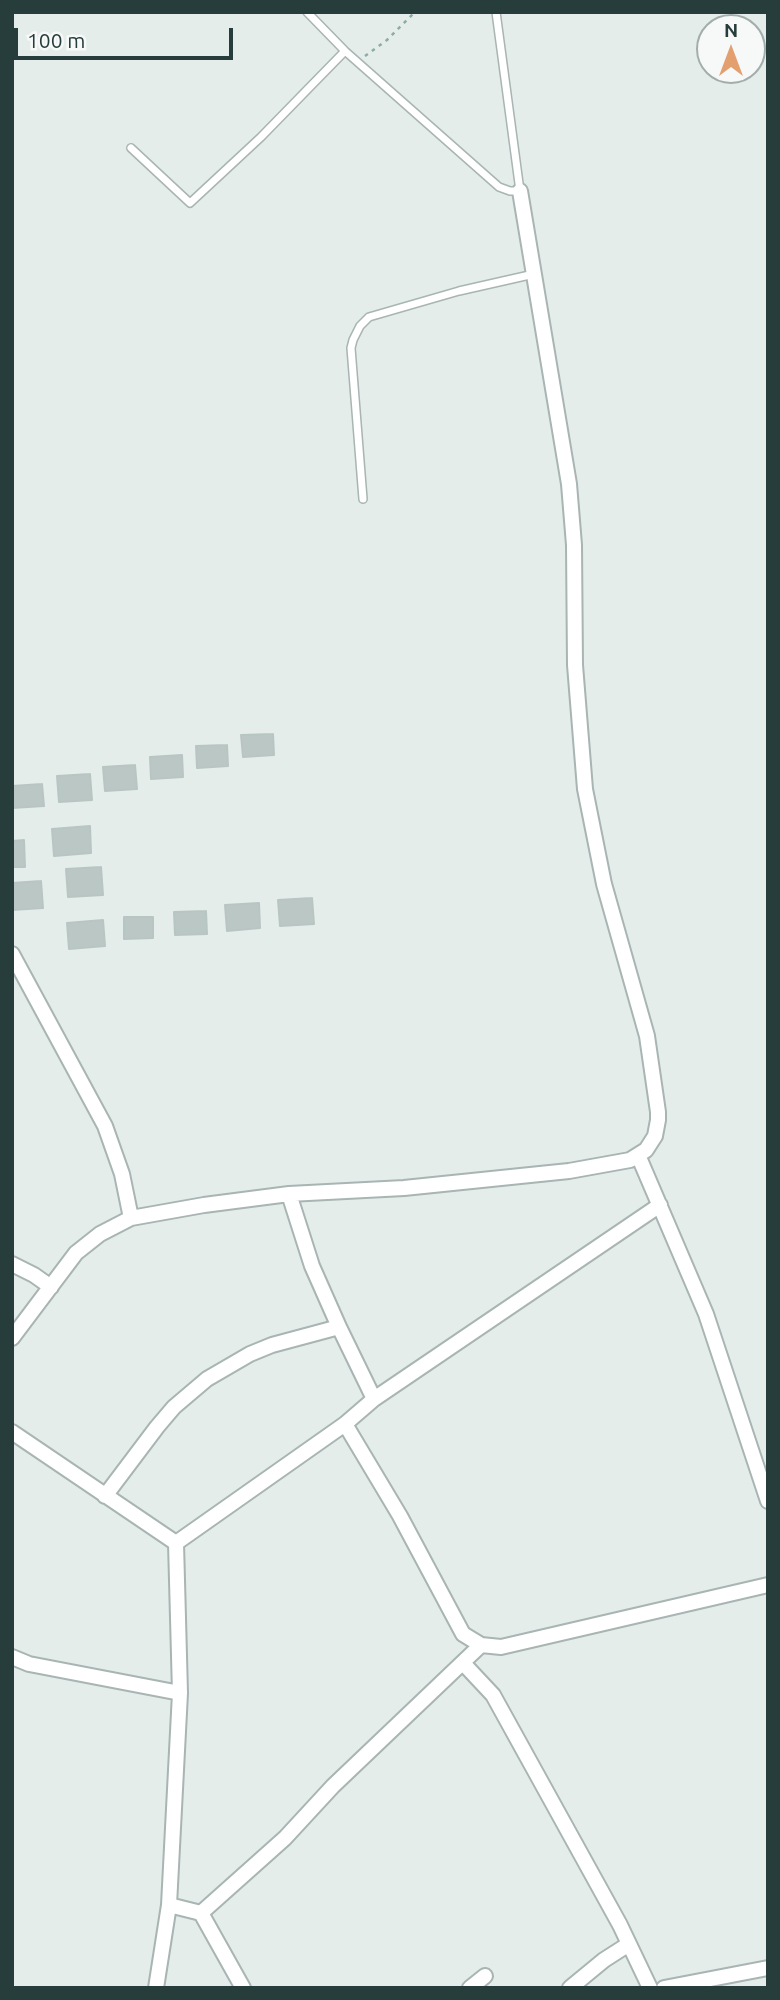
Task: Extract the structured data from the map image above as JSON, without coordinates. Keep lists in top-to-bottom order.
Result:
{
  "scale_bar": "100 m",
  "north": "top"
}
